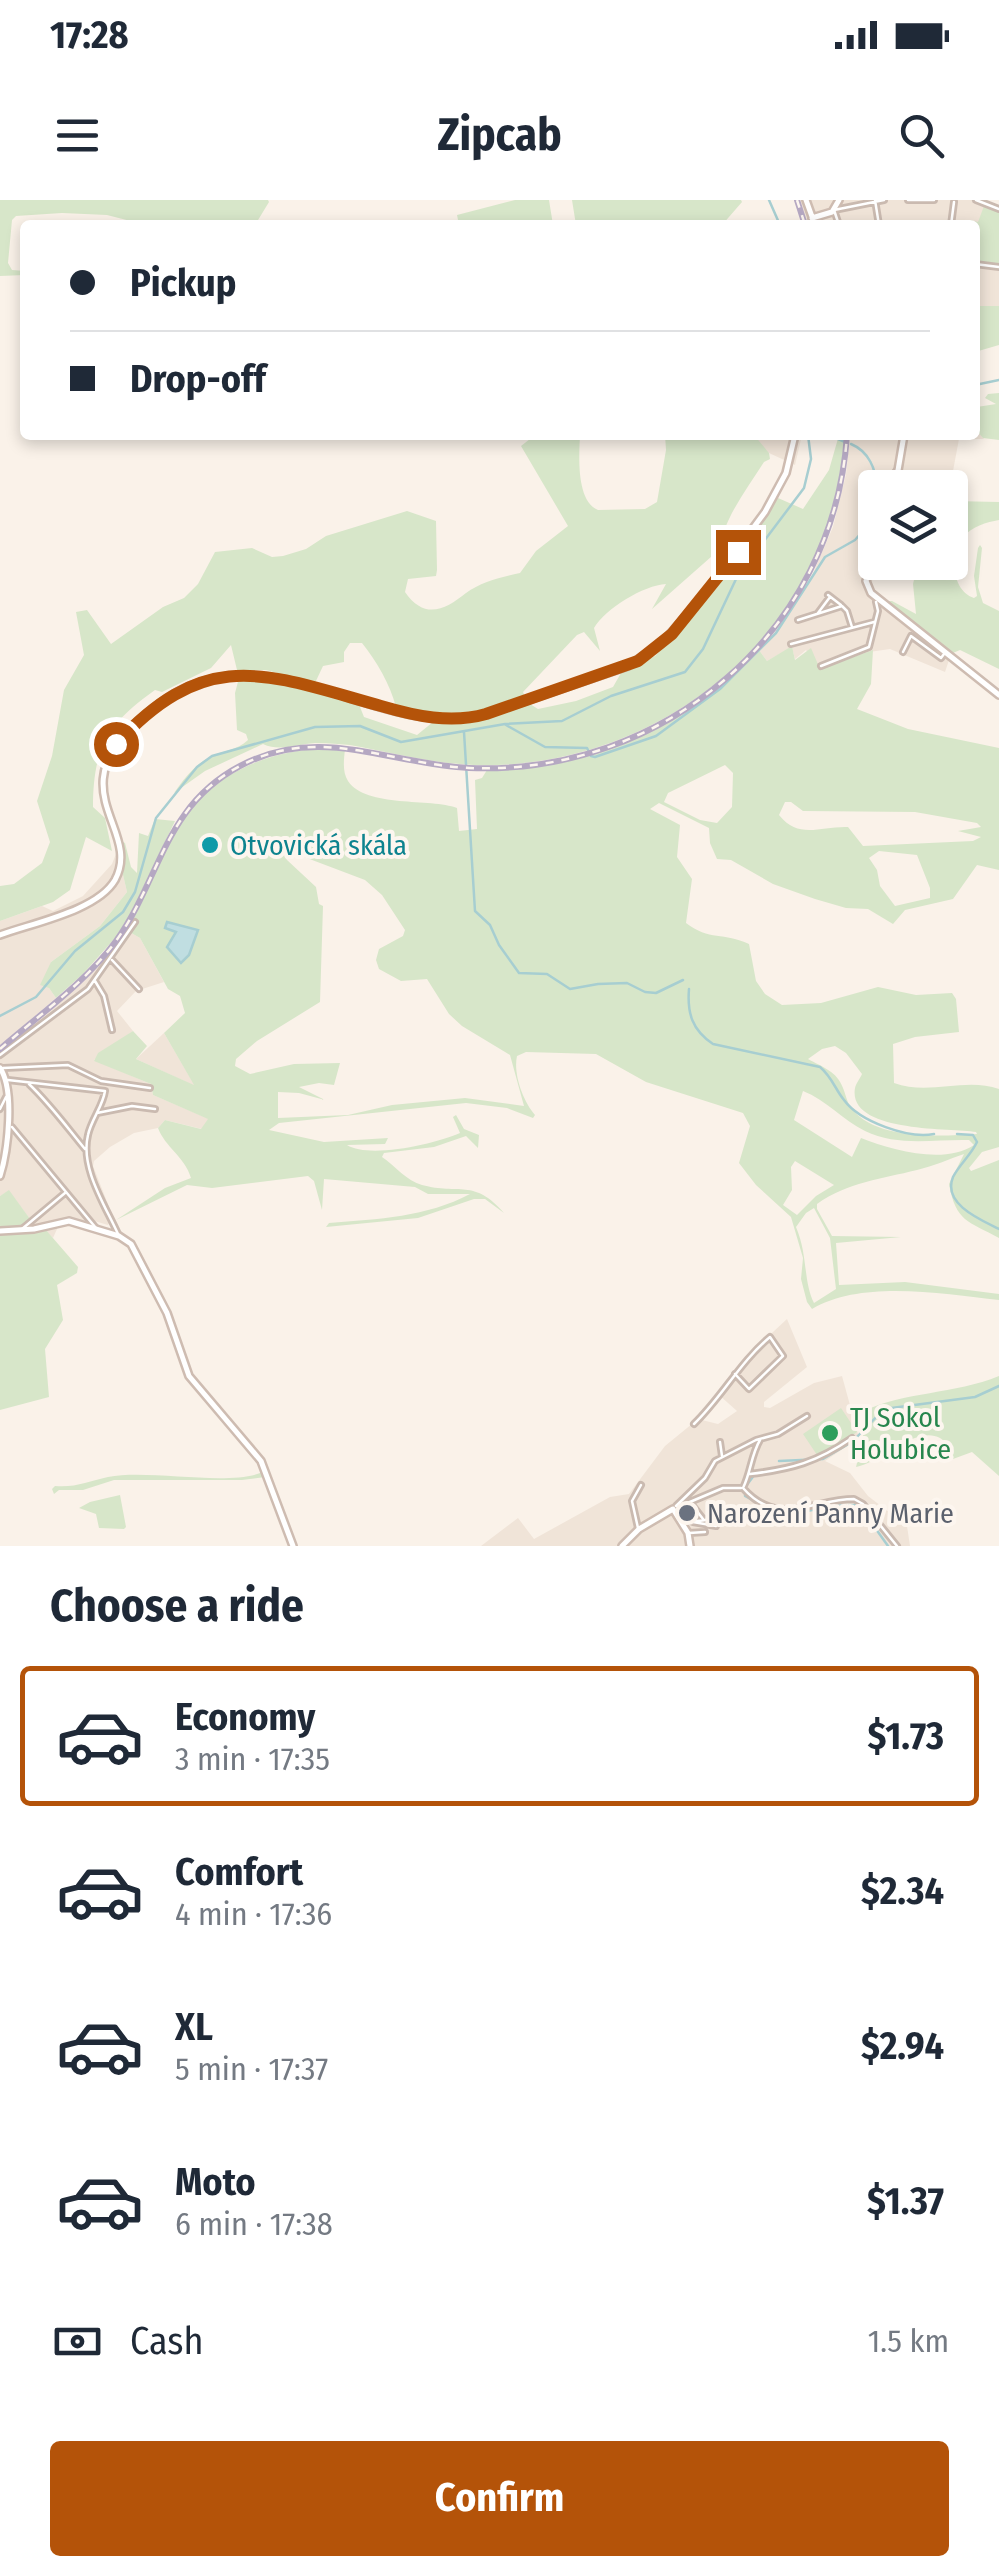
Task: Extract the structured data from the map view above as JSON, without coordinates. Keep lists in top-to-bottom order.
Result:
{
  "places": ["Otvovická skála", "TJ Sokol Holubice", "Narození Panny Marie"],
  "page": {
    "status": "17:28",
    "header": "Zipcab",
    "banner": ["Pickup", "Drop-off"],
    "heading": "Choose a ride",
    "list": [
      {
        "name": "Economy",
        "note": "3 min · 17:35",
        "value": "$1.73"
      },
      {
        "name": "Comfort",
        "note": "4 min · 17:36",
        "value": "$2.34"
      },
      {
        "name": "XL",
        "note": "5 min · 17:37",
        "value": "$2.94"
      },
      {
        "name": "Moto",
        "note": "6 min · 17:38",
        "value": "$1.37"
      }
    ],
    "pay": ["Cash", "1.5 km"],
    "buttons": "Confirm"
  }
}
